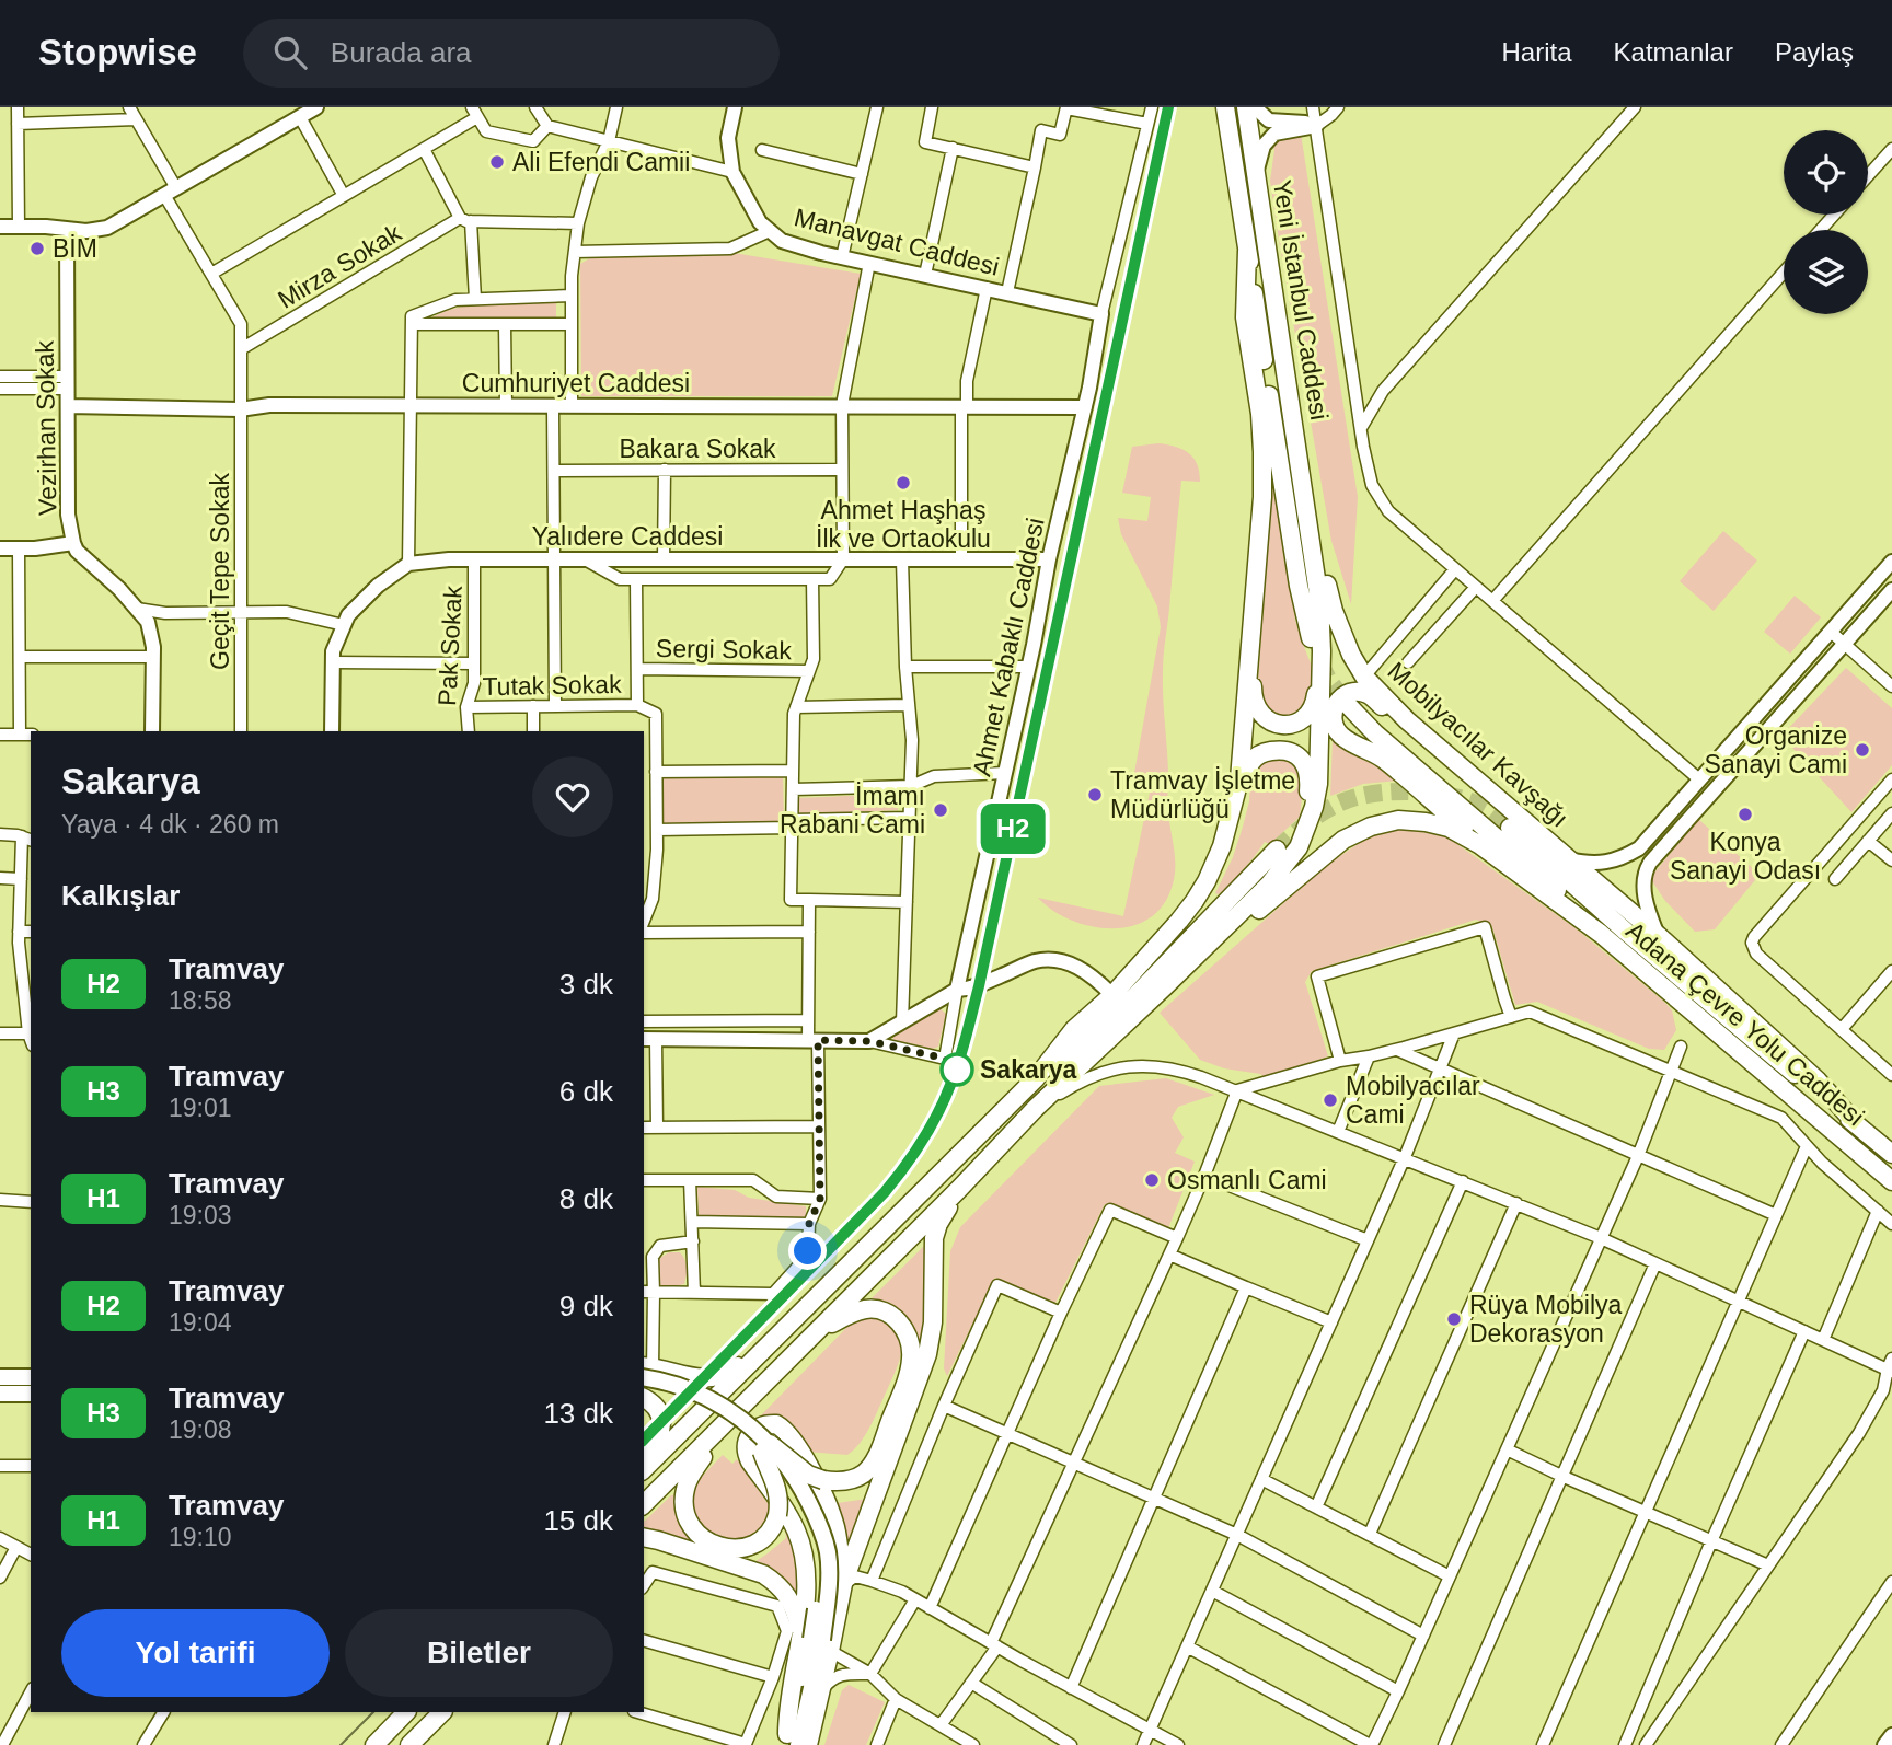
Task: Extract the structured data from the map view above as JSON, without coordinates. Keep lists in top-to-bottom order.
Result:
{
  "streets": {
    "highway": ["Yeni İstanbul Caddesi", "Mobilyacılar Kavşağı", "Adana Çevre Yolu Caddesi"],
    "street": [
      "Manavgat Caddesi",
      "Mirza Sokak",
      "Cumhuriyet Caddesi",
      "Vezirhan Sokak",
      "Bakara Sokak",
      "Yalıdere Caddesi",
      "Geçit Tepe Sokak",
      "Pak Sokak",
      "Ahmet Kabaklı Caddesi",
      "Sergi Sokak",
      "Tutak Sokak"
    ]
  },
  "crossings": [
    ["Manavgat Caddesi", "Ahmet Kabaklı Caddesi"],
    ["Mirza Sokak", "Geçit Tepe Sokak"],
    ["Yeni İstanbul Caddesi", "Mobilyacılar Kavşağı"],
    ["Cumhuriyet Caddesi", "Vezirhan Sokak"],
    ["Cumhuriyet Caddesi", "Geçit Tepe Sokak"],
    ["Cumhuriyet Caddesi", "Ahmet Kabaklı Caddesi"],
    ["Yalıdere Caddesi", "Pak Sokak"],
    ["Yalıdere Caddesi", "Ahmet Kabaklı Caddesi"],
    ["Pak Sokak", "Tutak Sokak"],
    ["Mobilyacılar Kavşağı", "Adana Çevre Yolu Caddesi"]
  ],
  "places": [
    "Ali Efendi Camii",
    "BİM",
    "Ahmet Haşhaş İlk ve Ortaokulu",
    "Organize Sanayi Cami",
    "Tramvay İşletme Müdürlüğü",
    "İmamı Rabani Cami",
    "Konya Sanayi Odası",
    "Sakarya",
    "Mobilyacılar Cami",
    "Osmanlı Cami",
    "Rüya Mobilya Dekorasyon"
  ],
  "lines": ["tram line H2"],
  "page": {
    "header": "Stopwise",
    "search": "Burada ara",
    "nav": ["Harita", "Katmanlar", "Paylaş"],
    "on_map": "H2",
    "heading": [
      ["Sakarya", "Yaya · 4 dk · 260 m"],
      "Kalkışlar"
    ],
    "list": [
      {
        "mark": "H2",
        "name": "Tramvay",
        "note": "18:58",
        "value": "3 dk"
      },
      {
        "mark": "H3",
        "name": "Tramvay",
        "note": "19:01",
        "value": "6 dk"
      },
      {
        "mark": "H1",
        "name": "Tramvay",
        "note": "19:03",
        "value": "8 dk"
      },
      {
        "mark": "H2",
        "name": "Tramvay",
        "note": "19:04",
        "value": "9 dk"
      },
      {
        "mark": "H3",
        "name": "Tramvay",
        "note": "19:08",
        "value": "13 dk"
      },
      {
        "mark": "H1",
        "name": "Tramvay",
        "note": "19:10",
        "value": "15 dk"
      }
    ],
    "buttons": ["Yol tarifi", "Biletler"]
  }
}
